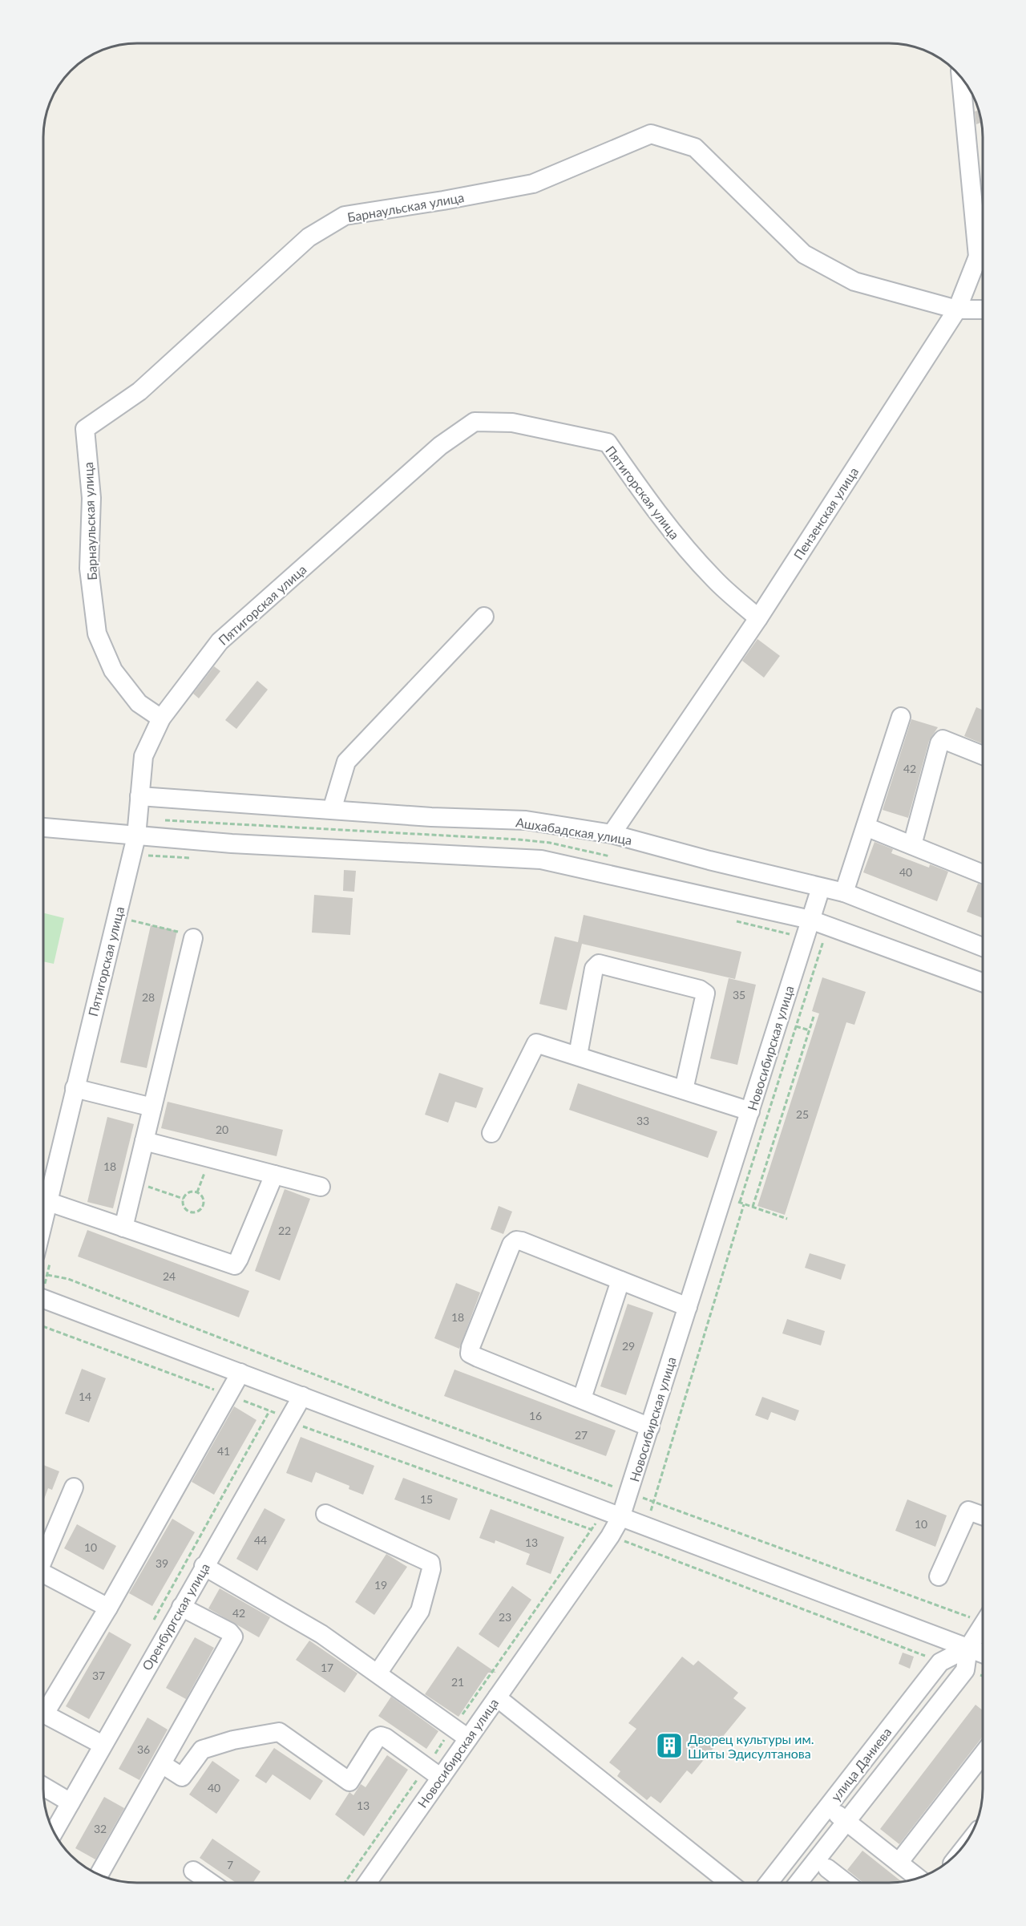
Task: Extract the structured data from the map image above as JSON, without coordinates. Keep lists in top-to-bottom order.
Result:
{
  "streets": {
    "street": [
      "Барнаульская улица",
      "Пятигорская улица",
      "Пензенская улица",
      "Ашхабадская улица",
      "Новосибирская улица",
      "Оренбургская улица",
      "улица Даниева"
    ]
  },
  "crossings": [
    ["Барнаульская улица", "Пятигорская улица"],
    ["Барнаульская улица", "Пензенская улица"],
    ["Пятигорская улица", "Пензенская улица"],
    ["Пятигорская улица", "Ашхабадская улица"],
    ["Пензенская улица", "Ашхабадская улица"],
    ["Ашхабадская улица", "Новосибирская улица"]
  ],
  "places": {
    "building": ["Дворец культуры им. Шиты Эдисултанова"]
  },
  "house_numbers": [
    "42",
    "40",
    "35",
    "28",
    "25",
    "33",
    "20",
    "18",
    "22",
    "24",
    "18",
    "29",
    "14",
    "16",
    "27",
    "41",
    "15",
    "10",
    "44",
    "13",
    "10",
    "39",
    "19",
    "42",
    "23",
    "17",
    "37",
    "21",
    "36",
    "40",
    "13",
    "32",
    "7"
  ]
}
